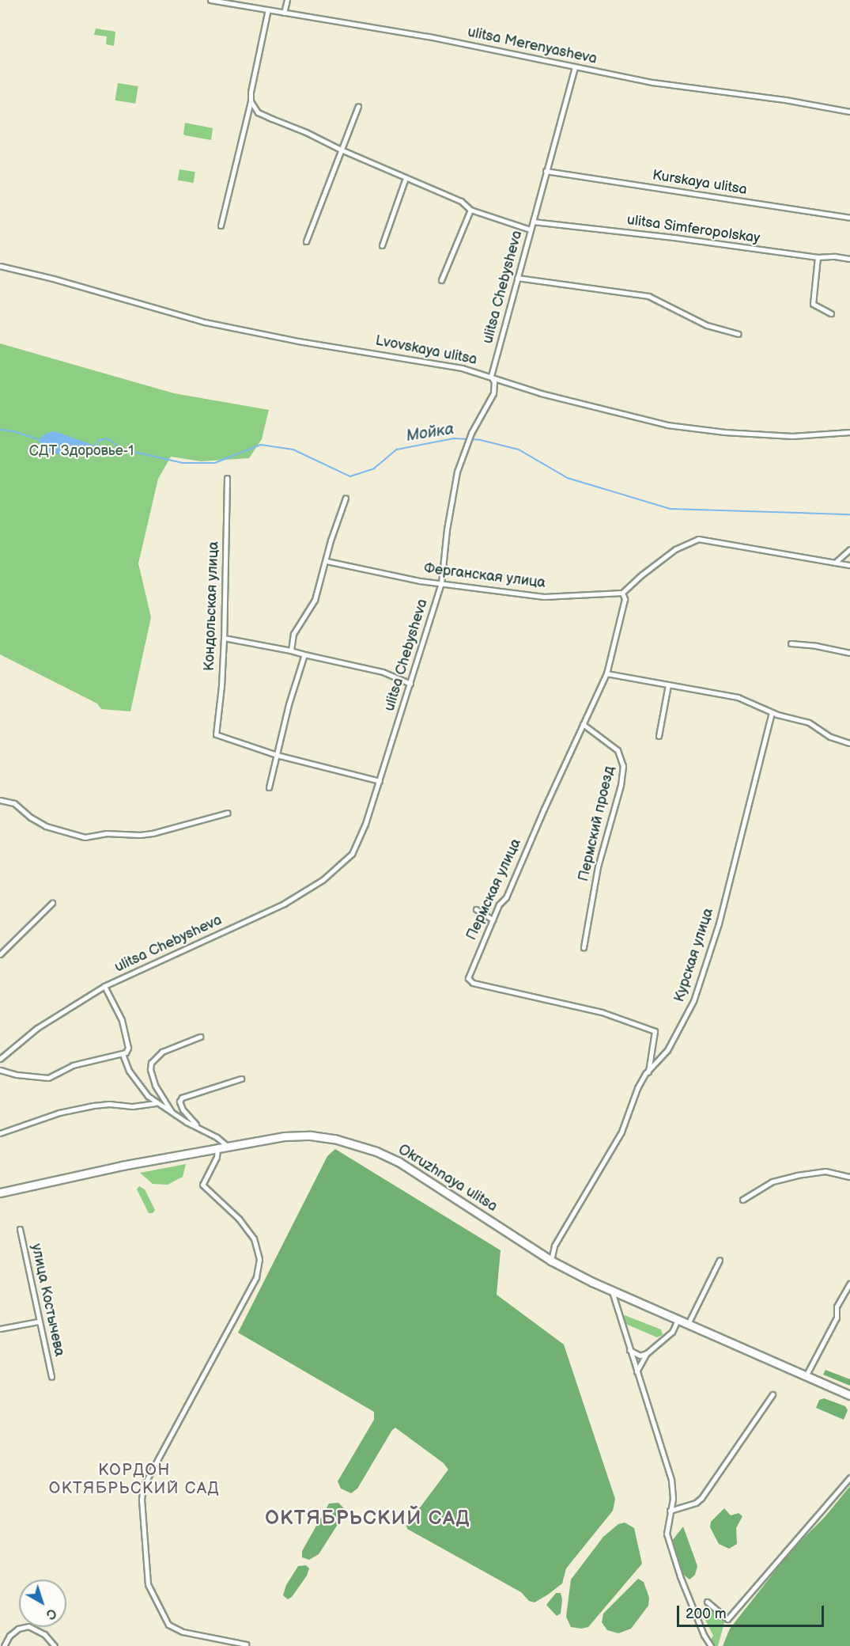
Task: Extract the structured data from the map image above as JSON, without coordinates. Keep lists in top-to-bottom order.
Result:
{
  "streets": {
    "main road": ["Okruzhnaya ulitsa"],
    "street": [
      "ulitsa Merenyasheva",
      "Kurskaya ulitsa",
      "ulitsa Simferopolskay",
      "ulitsa Chebysheva",
      "Lvovskaya ulitsa",
      "Ферганская улица",
      "Кондольская улица",
      "Пермский проезд",
      "Пермская улица",
      "Курская улица",
      "улица Костычева"
    ]
  },
  "crossings": [
    ["ulitsa Merenyasheva", "ulitsa Chebysheva"],
    ["Kurskaya ulitsa", "ulitsa Chebysheva"],
    ["ulitsa Simferopolskay", "ulitsa Chebysheva"],
    ["ulitsa Chebysheva", "Lvovskaya ulitsa"],
    ["ulitsa Chebysheva", "Ферганская улица"],
    ["Ферганская улица", "Пермская улица"],
    ["Пермский проезд", "Пермская улица"],
    ["Пермская улица", "Курская улица"],
    ["Курская улица", "Okruzhnaya ulitsa"]
  ],
  "districts": ["КОРДОН ОКТЯБРЬСКИЙ САД", "ОКТЯБРЬСКИЙ САД"],
  "water": ["Мойка"],
  "parks": ["СДТ Здоровье-1"],
  "scale_bar": "200 m",
  "north": "bottom right"
}
